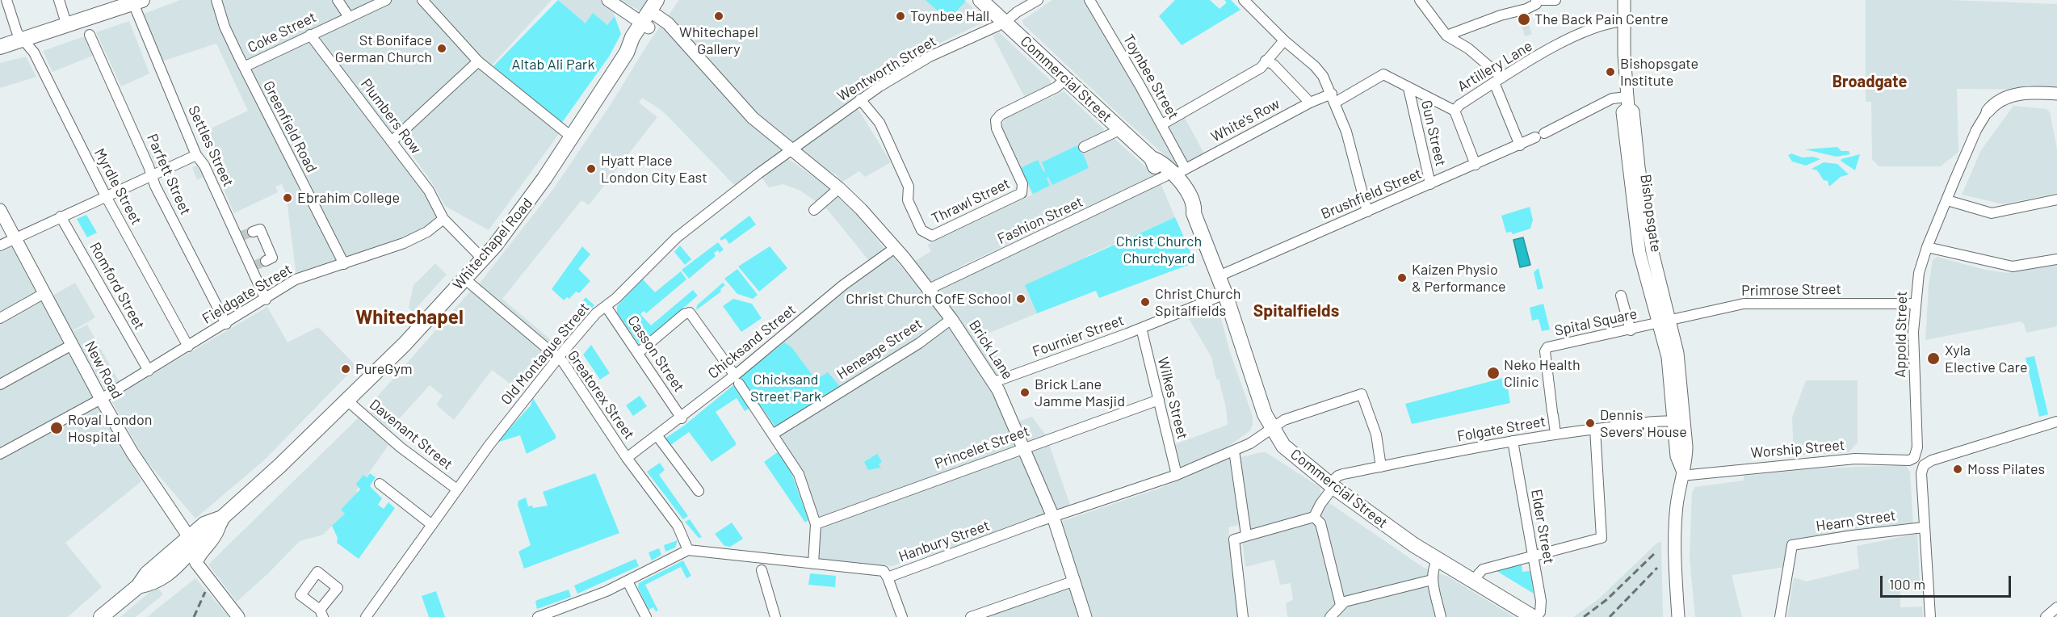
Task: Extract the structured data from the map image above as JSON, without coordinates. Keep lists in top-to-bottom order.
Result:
{
  "streets": {
    "highway": ["Commercial Street", "Whitechapel Road"],
    "main road": ["Bishopsgate", "Brick Lane", "New Road"],
    "street": [
      "Coke Street",
      "Artillery Lane",
      "Wentworth Street",
      "Toynbee Street",
      "Plumbers Row",
      "White's Row",
      "Greenfield Road",
      "Gun Street",
      "Settles Street",
      "Parfett Street",
      "Myrdle Street",
      "Brushfield Street",
      "Thrawl Street",
      "Fashion Street",
      "Romford Street",
      "Primrose Street",
      "Fieldgate Street",
      "Spital Square",
      "Appold Street",
      "Fournier Street",
      "Chicksand Street",
      "Heneage Street",
      "Old Montague Street",
      "Casson Street",
      "Greatorex Street",
      "Wilkes Street",
      "Folgate Street",
      "Davenant Street",
      "Princelet Street",
      "Worship Street",
      "Hearn Street",
      "Elder Street",
      "Hanbury Street"
    ]
  },
  "crossings": [
    ["Coke Street", "Plumbers Row"],
    ["Coke Street", "Greenfield Road"],
    ["Artillery Lane", "White's Row"],
    ["Artillery Lane", "Gun Street"],
    ["Artillery Lane", "Bishopsgate"],
    ["Wentworth Street", "Commercial Street"],
    ["Wentworth Street", "Thrawl Street"],
    ["Wentworth Street", "Brick Lane"],
    ["Wentworth Street", "Old Montague Street"],
    ["Toynbee Street", "Commercial Street"],
    ["Toynbee Street", "White's Row"],
    ["Toynbee Street", "Fashion Street"],
    ["Commercial Street", "White's Row"],
    ["Commercial Street", "Brushfield Street"],
    ["Commercial Street", "Thrawl Street"],
    ["Commercial Street", "Fashion Street"],
    ["Commercial Street", "Fournier Street"],
    ["Commercial Street", "Folgate Street"],
    ["Commercial Street", "Elder Street"],
    ["Commercial Street", "Hanbury Street"],
    ["Plumbers Row", "Fieldgate Street"],
    ["White's Row", "Fashion Street"],
    ["Greenfield Road", "Fieldgate Street"],
    ["Gun Street", "Brushfield Street"],
    ["Settles Street", "Fieldgate Street"],
    ["Parfett Street", "Fieldgate Street"],
    ["Myrdle Street", "Fieldgate Street"],
    ["Brushfield Street", "Bishopsgate"],
    ["Bishopsgate", "Primrose Street"],
    ["Bishopsgate", "Spital Square"],
    ["Bishopsgate", "Folgate Street"],
    ["Bishopsgate", "Worship Street"],
    ["Fashion Street", "Brick Lane"],
    ["Whitechapel Road", "Brick Lane"],
    ["Whitechapel Road", "New Road"],
    ["Whitechapel Road", "Greatorex Street"],
    ["Whitechapel Road", "Davenant Street"],
    ["Romford Street", "Fieldgate Street"],
    ["Primrose Street", "Spital Square"],
    ["Primrose Street", "Appold Street"],
    ["Fieldgate Street", "New Road"],
    ["Spital Square", "Folgate Street"],
    ["Appold Street", "Worship Street"],
    ["Fournier Street", "Brick Lane"],
    ["Fournier Street", "Wilkes Street"],
    ["Chicksand Street", "Brick Lane"],
    ["Chicksand Street", "Casson Street"],
    ["Chicksand Street", "Greatorex Street"],
    ["Heneage Street", "Brick Lane"],
    ["Brick Lane", "Old Montague Street"],
    ["Brick Lane", "Princelet Street"],
    ["Brick Lane", "Hanbury Street"],
    ["Old Montague Street", "Casson Street"],
    ["Old Montague Street", "Greatorex Street"],
    ["Old Montague Street", "Davenant Street"],
    ["Greatorex Street", "Hanbury Street"],
    ["Wilkes Street", "Princelet Street"],
    ["Wilkes Street", "Hanbury Street"],
    ["Folgate Street", "Elder Street"],
    ["Folgate Street", "Hanbury Street"]
  ],
  "districts": ["Broadgate", "Spitalfields", "Whitechapel"],
  "parks": ["Altab Ali Park", "Christ Church Churchyard", "Chicksand Street Park"],
  "places": [
    "Whitechapel Gallery",
    "Toynbee Hall",
    "The Back Pain Centre",
    "St Boniface German Church",
    "Bishopsgate Institute",
    "Hyatt Place London City East",
    "Ebrahim College",
    "Kaizen Physio & Performance",
    "Christ Church CofE School",
    "Christ Church Spitalfields",
    "Xyla Elective Care",
    "PureGym",
    "Neko Health Clinic",
    "Brick Lane Jamme Masjid",
    "Dennis Severs' House",
    "Royal London Hospital",
    "Moss Pilates"
  ],
  "scale_bar": "100 m"
}
